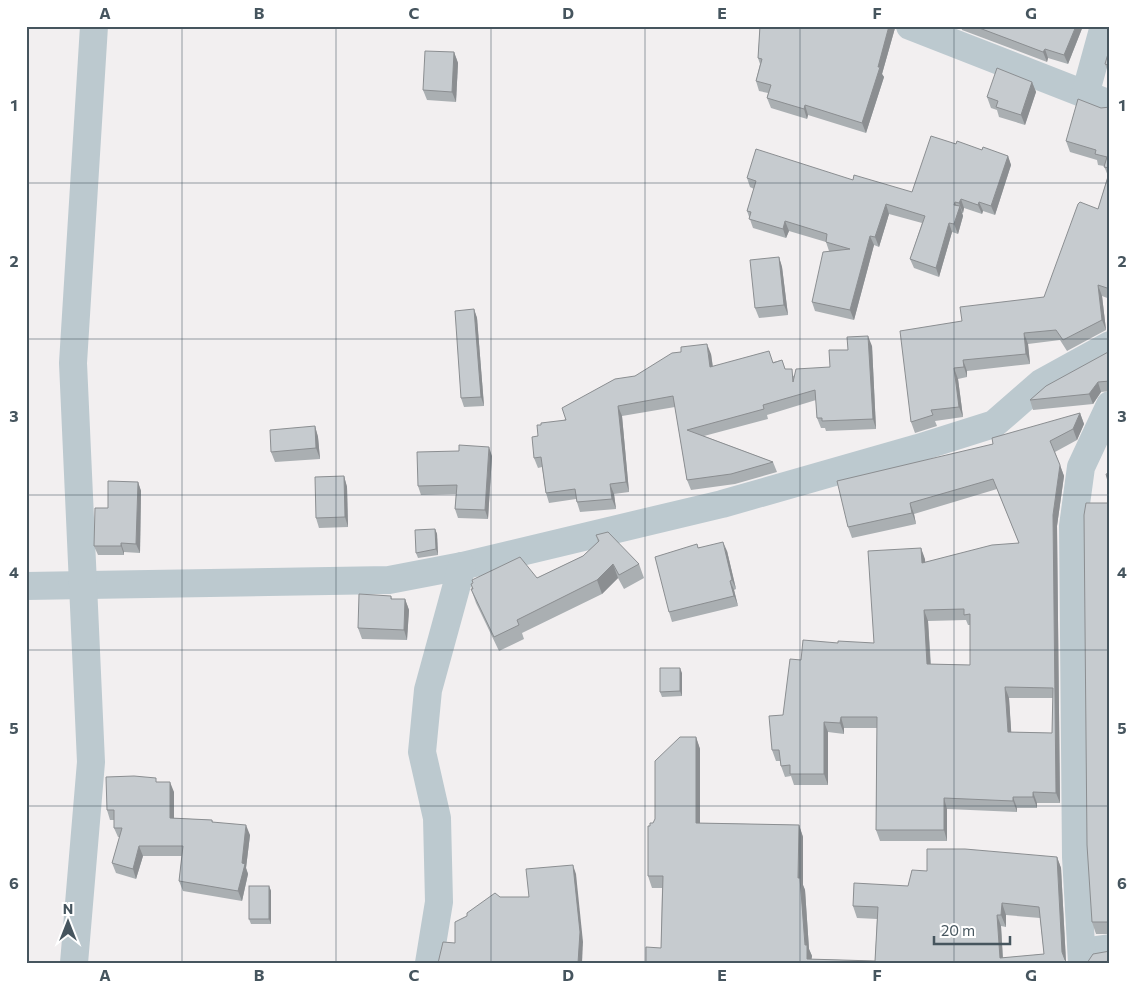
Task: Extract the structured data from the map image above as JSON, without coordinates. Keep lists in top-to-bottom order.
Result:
{
  "scale_bar": "20 m",
  "north": "top",
  "grid": {
    "columns": [
      "A",
      "B",
      "C",
      "D",
      "E",
      "F",
      "G"
    ],
    "rows": [
      "1",
      "2",
      "3",
      "4",
      "5",
      "6"
    ]
  }
}
